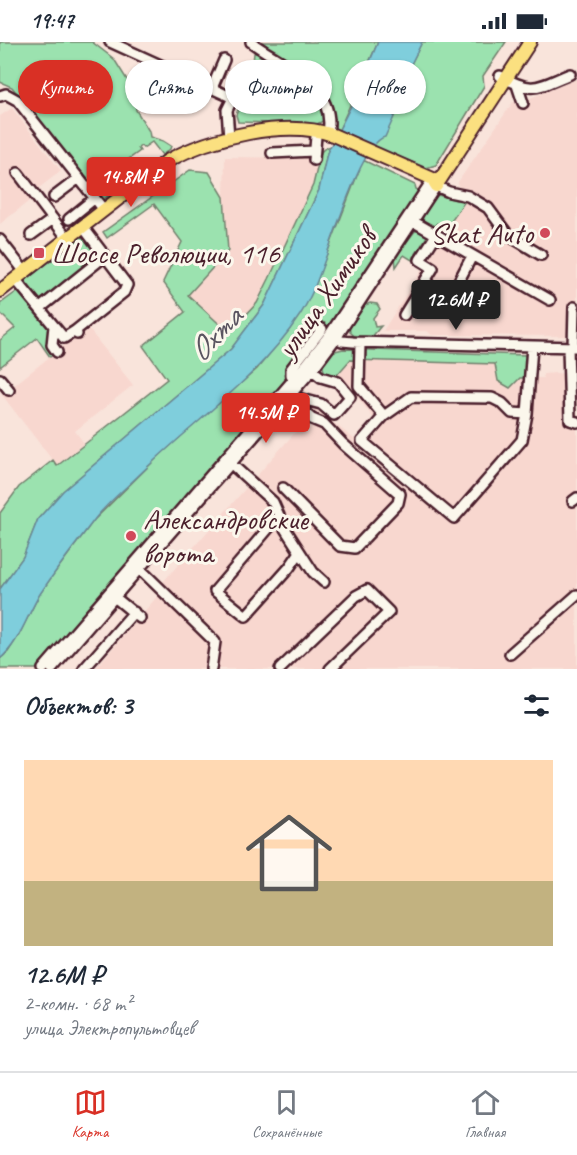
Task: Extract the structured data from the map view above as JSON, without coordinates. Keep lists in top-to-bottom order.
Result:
{
  "streets": {
    "street": ["улица Химиков"]
  },
  "water": ["Охта"],
  "places": {
    "other": ["Skat Auto", "Александровские ворота"],
    "transit": ["Шоссе Революции, 116"]
  },
  "page": {
    "status": "19:47",
    "chip": [
      "Купить",
      "Снять",
      "Фильтры",
      "Новое"
    ],
    "price": ["14.8M ₽", "12.6M ₽", "14.5M ₽"],
    "heading": "Объектов: 3",
    "list": [
      {
        "name": "12.6M ₽",
        "note": "2-комн. · 68 m² · улица Электропультовцев"
      }
    ],
    "tabs": ["Карта", "Сохранённые", "Главная"]
  }
}
